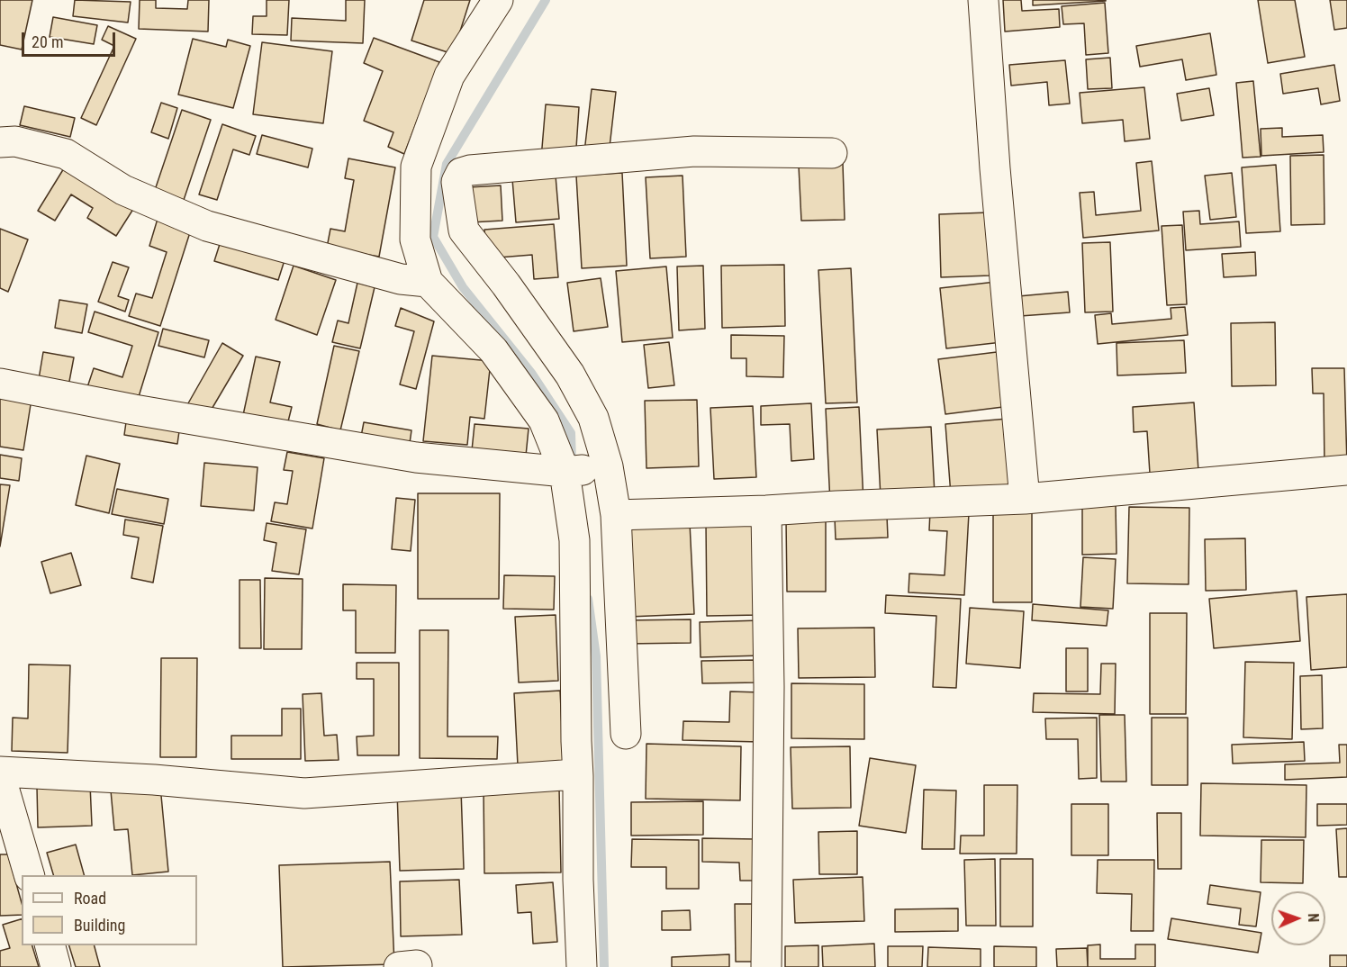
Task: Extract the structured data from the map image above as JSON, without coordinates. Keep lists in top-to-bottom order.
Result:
{
  "legend": ["Road", "Building"],
  "scale_bar": "20 m",
  "north": "right"
}
